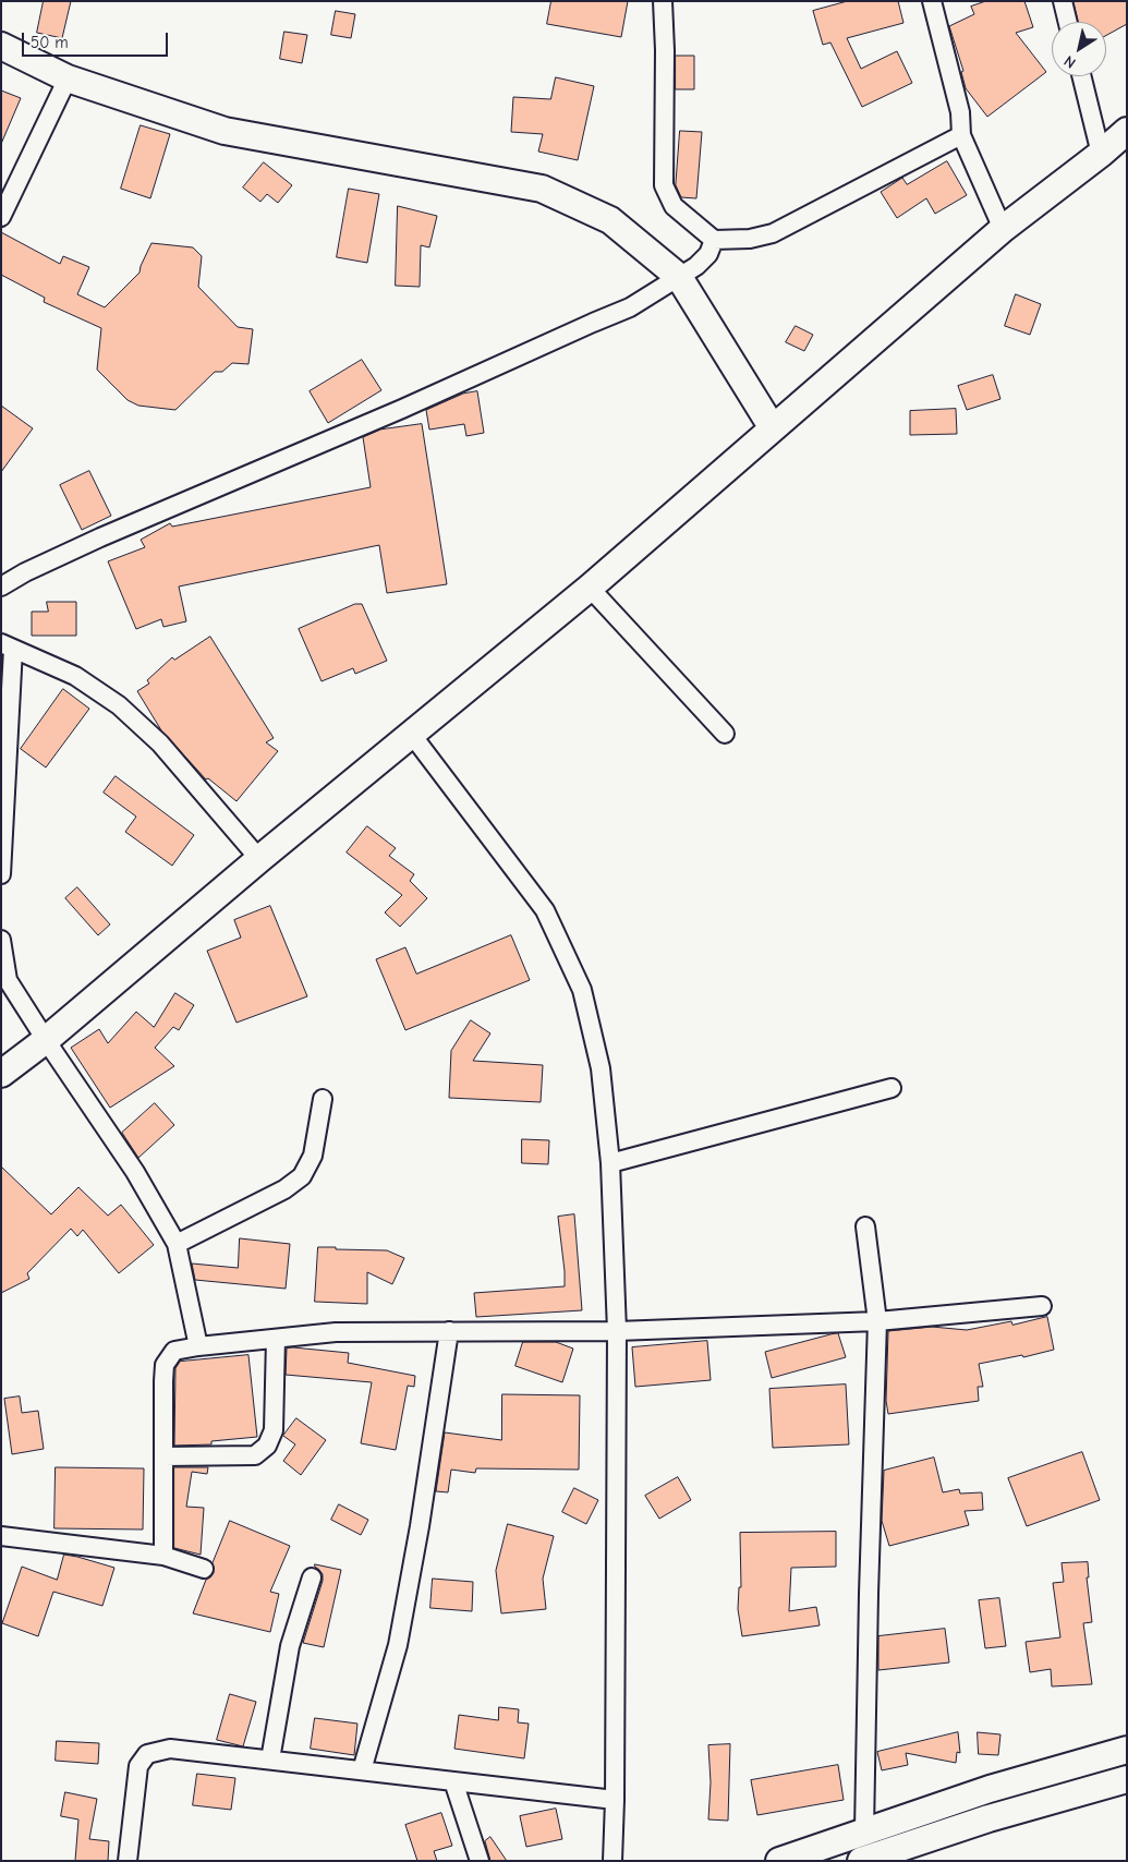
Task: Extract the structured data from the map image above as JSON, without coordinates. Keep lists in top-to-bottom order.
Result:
{
  "scale_bar": "50 m",
  "north": "bottom left"
}
